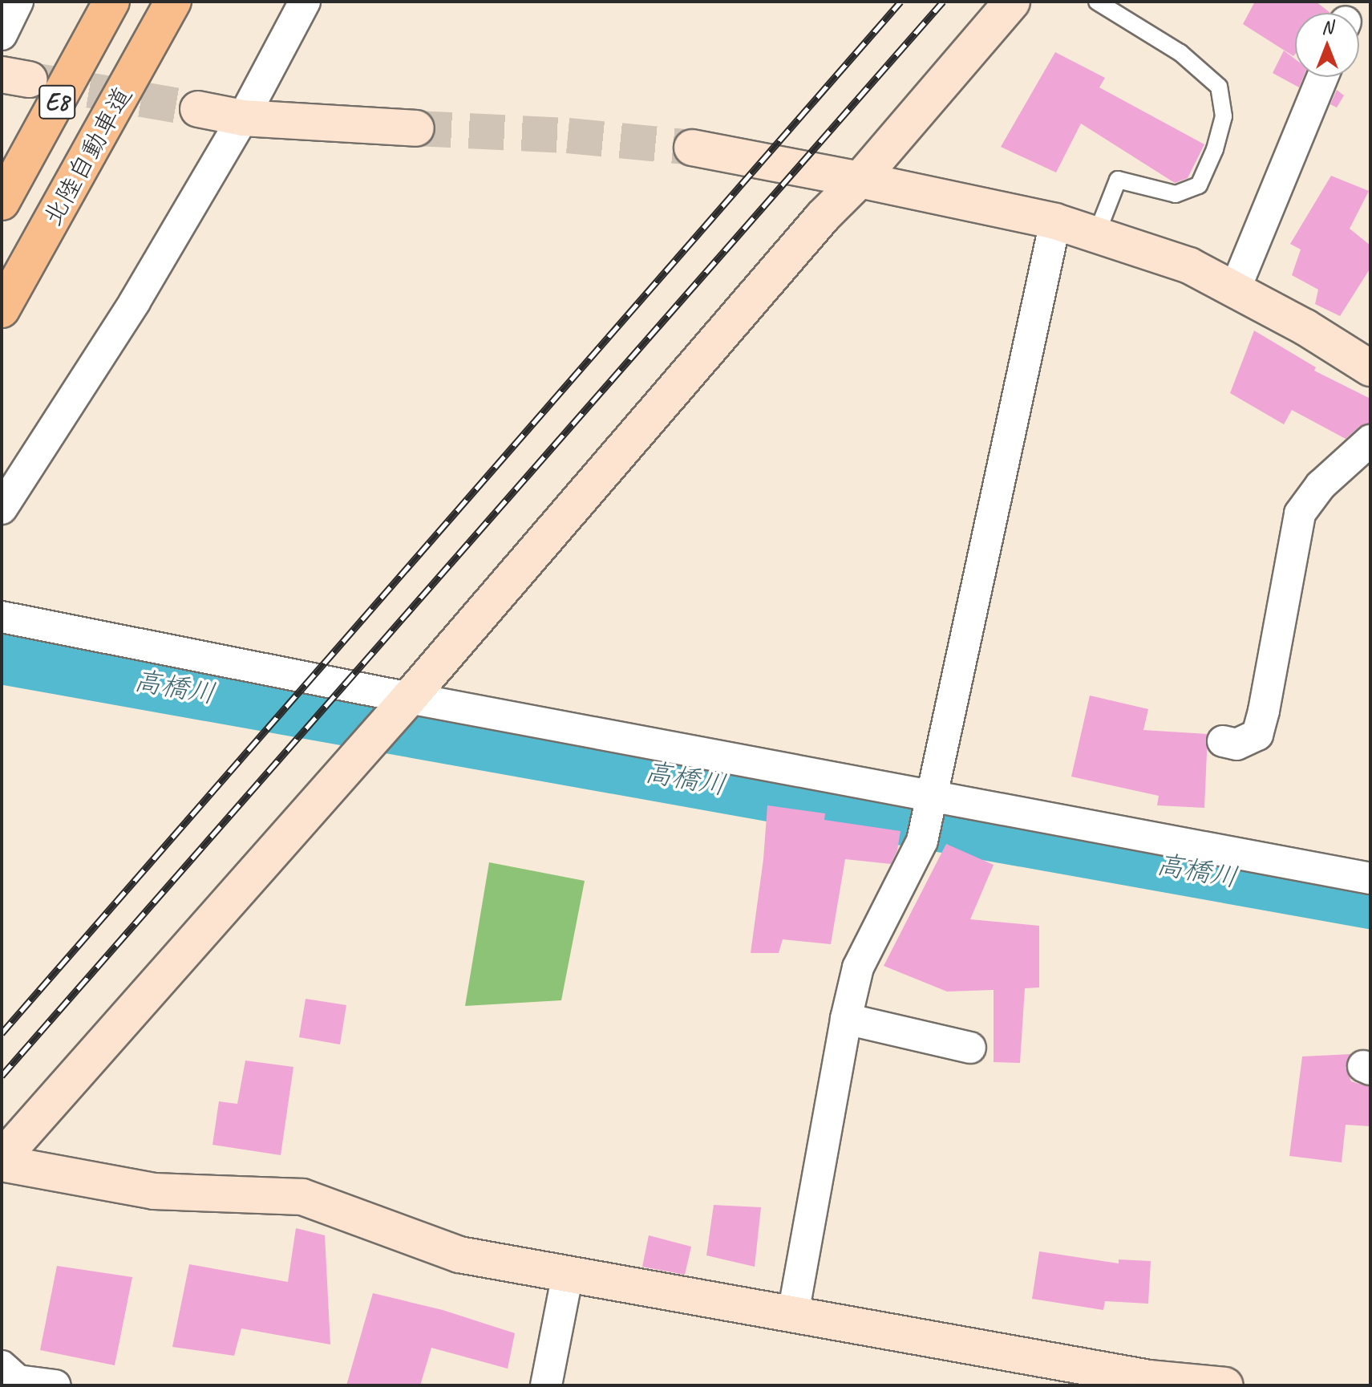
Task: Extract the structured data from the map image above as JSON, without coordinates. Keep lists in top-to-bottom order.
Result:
{
  "streets": {
    "highway": ["E8", "北陸自動車道"]
  },
  "water": ["高橋川"],
  "north": "top"
}
